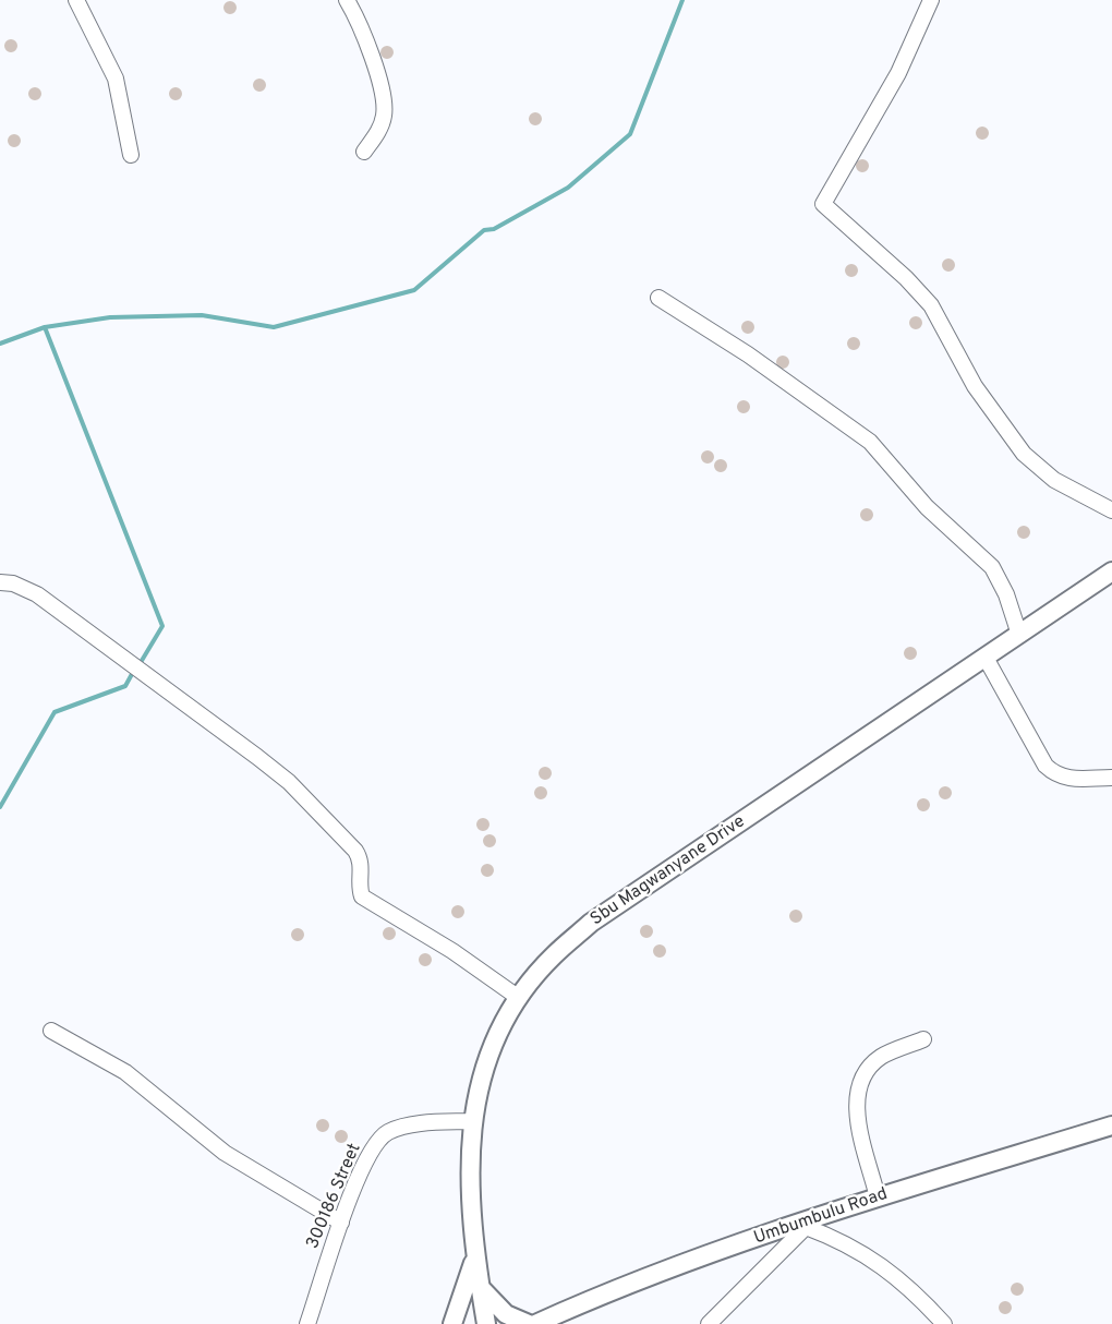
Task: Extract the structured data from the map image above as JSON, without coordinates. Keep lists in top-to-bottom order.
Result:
{
  "streets": {
    "main road": ["Sbu Magwanyane Drive", "Umbumbulu Road"],
    "street": ["300186 Street"]
  },
  "crossings": [
    ["Sbu Magwanyane Drive", "300186 Street"]
  ]
}
